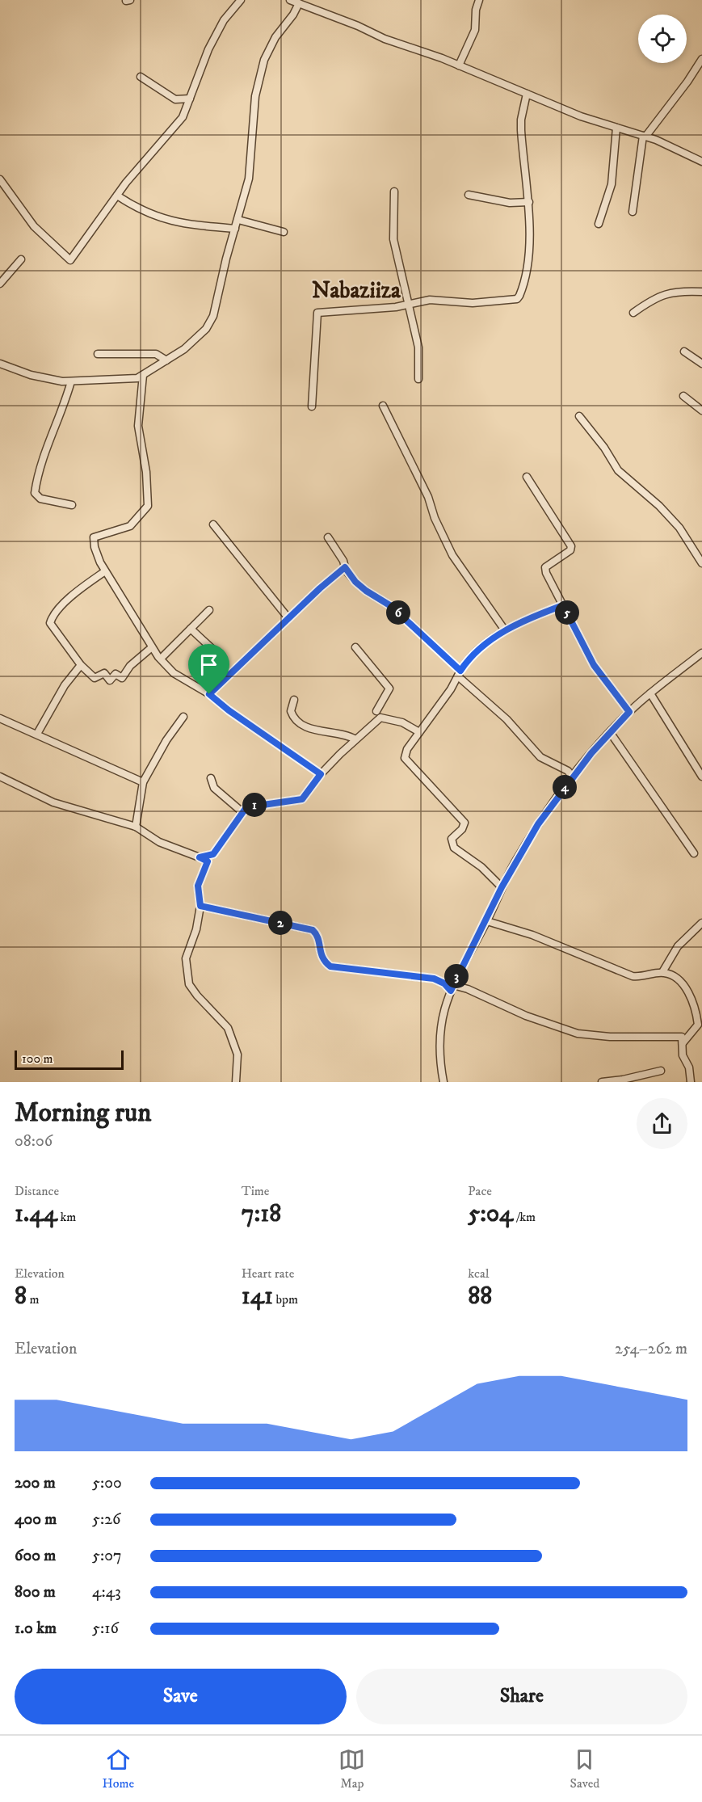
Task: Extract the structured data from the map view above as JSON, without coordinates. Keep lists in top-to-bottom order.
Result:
{
  "districts": ["Nabaziiza"],
  "scale_bar": "100 m",
  "page": {
    "pins": [
      "5",
      "6",
      "4",
      "1",
      "2",
      "3"
    ],
    "scale": "100 m",
    "heading": ["Morning run", "08:06"],
    "stats": [
      ["Distance", "1.44 km"],
      ["Time", "7:18"],
      ["Pace", "5:04 /km"],
      ["Elevation", "8 m"],
      ["Heart rate", "141 bpm"],
      ["kcal", "88"]
    ],
    "chart": ["Elevation", "254–262 m"],
    "list": [
      {
        "name": "200 m",
        "note": "5:00"
      },
      {
        "name": "400 m",
        "note": "5:26"
      },
      {
        "name": "600 m",
        "note": "5:07"
      },
      {
        "name": "800 m",
        "note": "4:43"
      },
      {
        "name": "1.0 km",
        "note": "5:16"
      }
    ],
    "buttons": ["Save", "Share"],
    "tabs": ["Home", "Map", "Saved"]
  }
}
